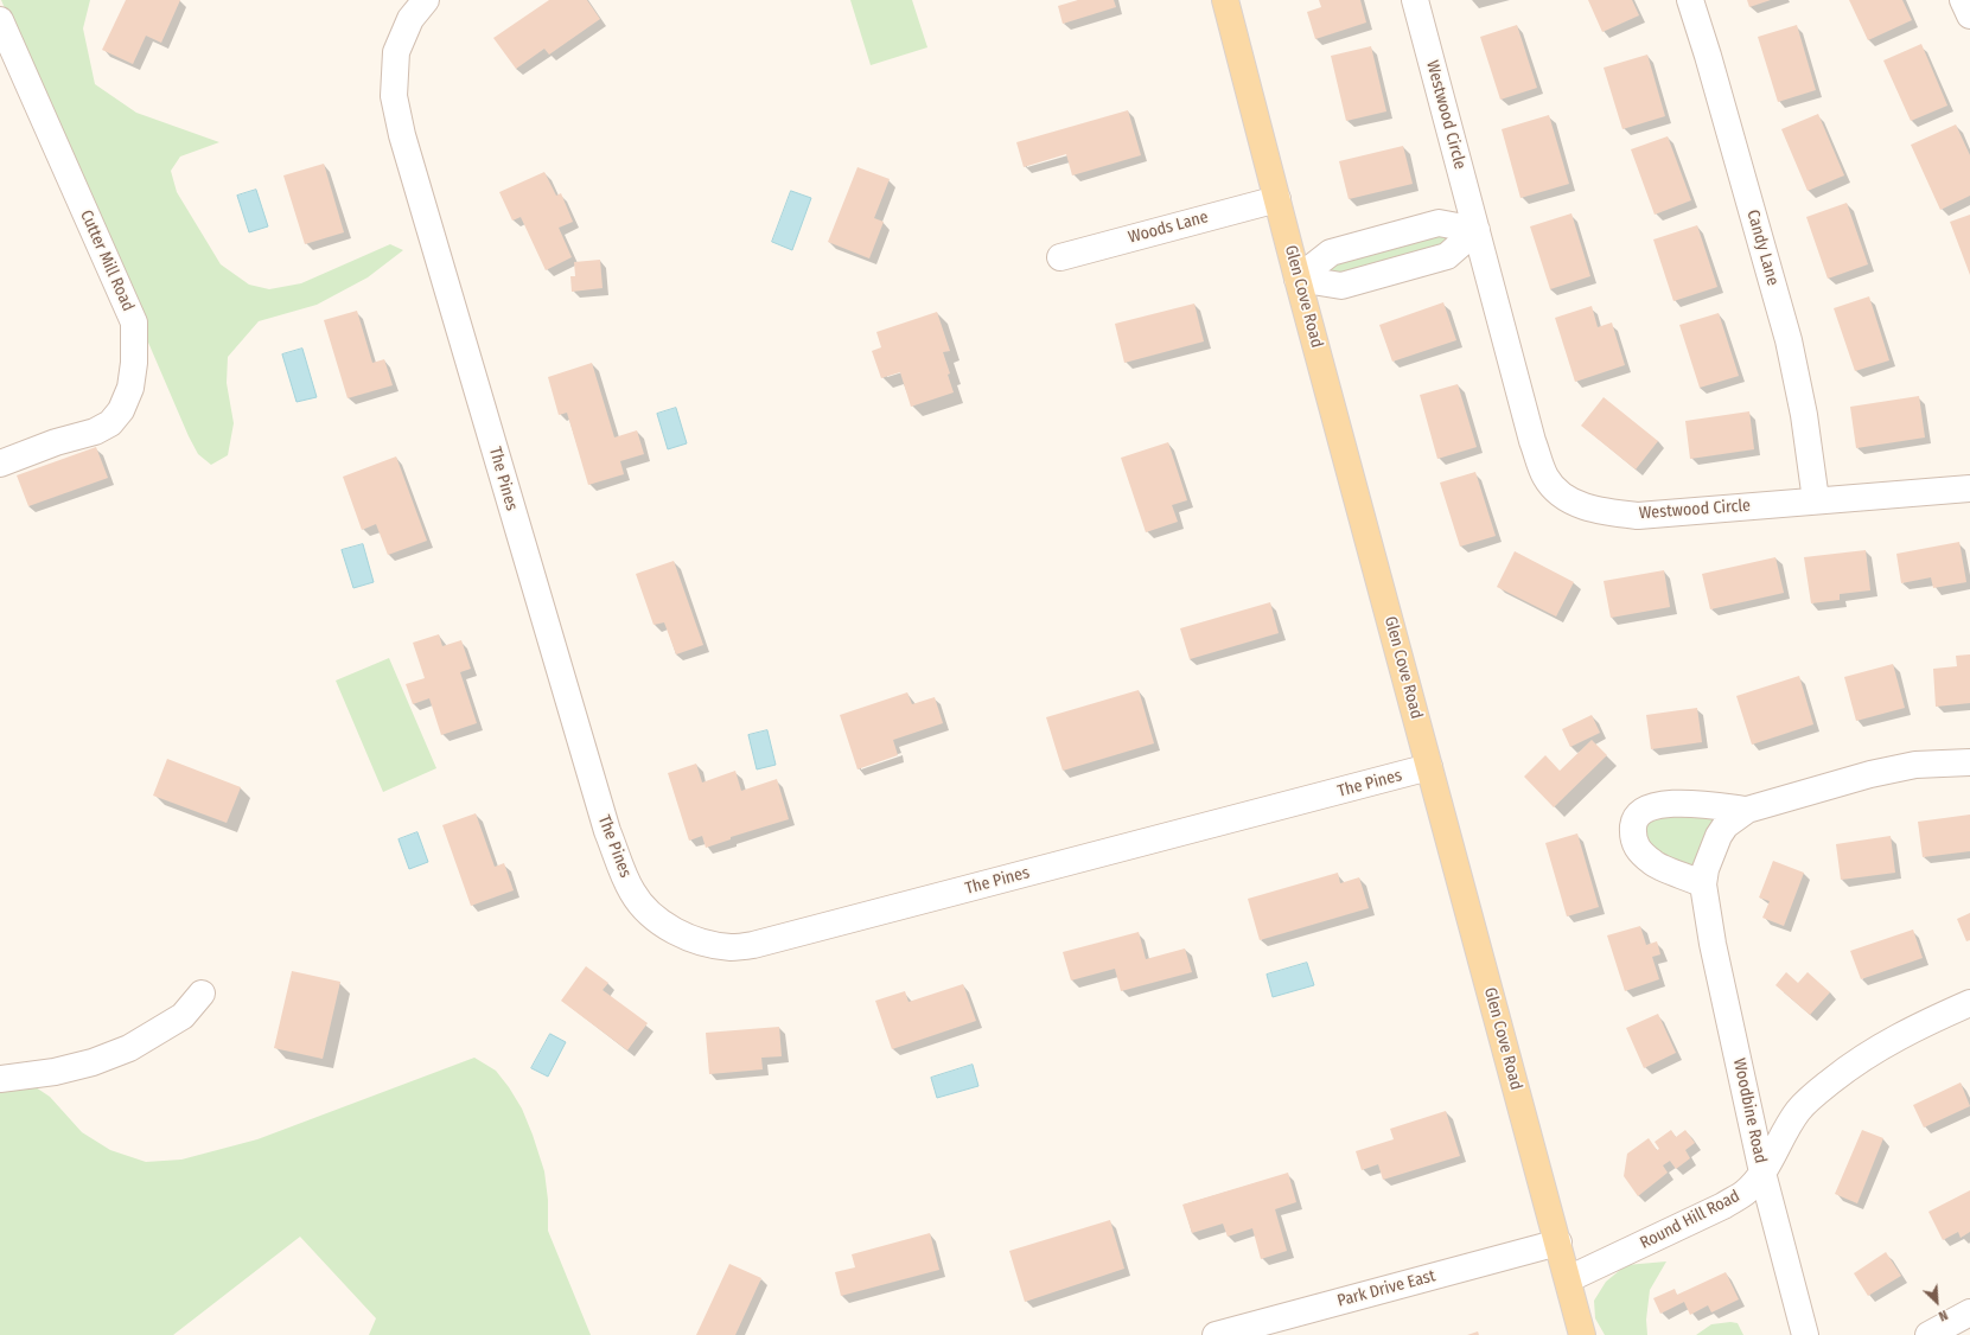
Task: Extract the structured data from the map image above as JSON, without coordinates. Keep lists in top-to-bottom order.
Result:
{
  "streets": {
    "main road": ["Glen Cove Road"],
    "street": [
      "Westwood Circle",
      "Woods Lane",
      "Candy Lane",
      "Cutter Mill Road",
      "The Pines",
      "Woodbine Road",
      "Round Hill Road",
      "Park Drive East"
    ]
  },
  "crossings": [
    ["Westwood Circle", "Candy Lane"],
    ["Woods Lane", "Glen Cove Road"],
    ["Glen Cove Road", "The Pines"],
    ["Glen Cove Road", "Round Hill Road"],
    ["Glen Cove Road", "Park Drive East"],
    ["Woodbine Road", "Round Hill Road"]
  ],
  "north": "bottom right"
}
